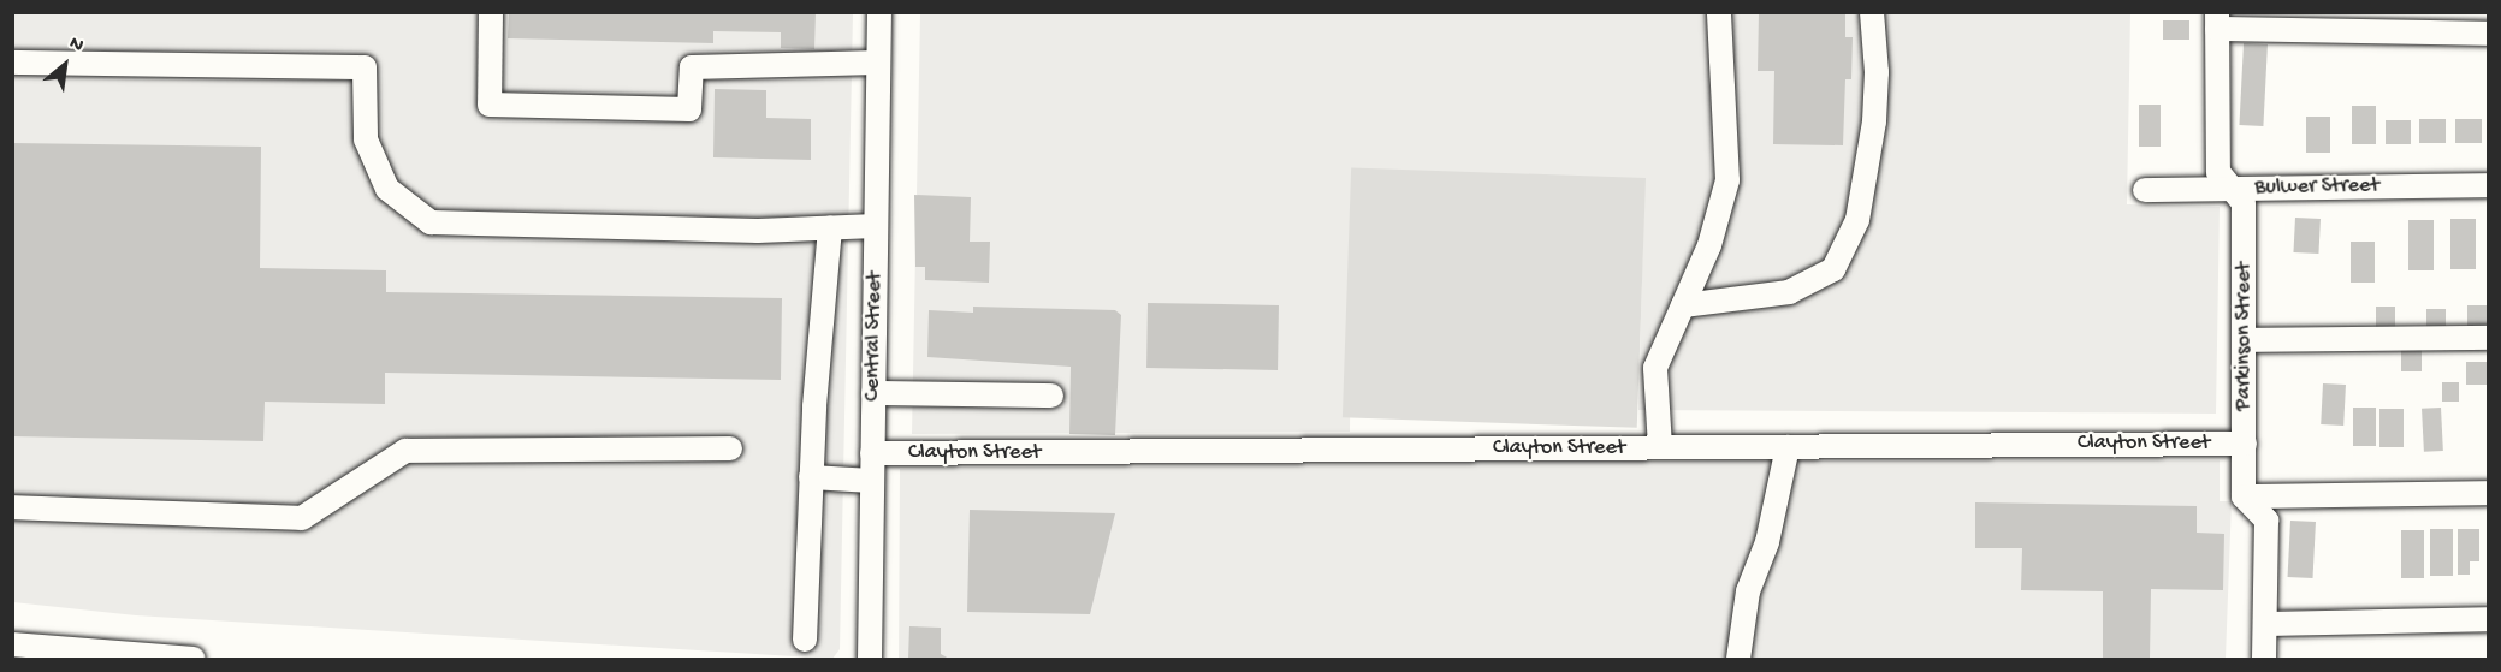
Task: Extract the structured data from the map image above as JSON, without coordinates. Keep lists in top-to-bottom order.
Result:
{
  "streets": {
    "street": [
      "Bulwer Street",
      "Central Street",
      "Parkinson Street",
      "Clayton Street"
    ]
  },
  "crossings": [
    ["Bulwer Street", "Parkinson Street"],
    ["Central Street", "Clayton Street"],
    ["Parkinson Street", "Clayton Street"]
  ],
  "north": "top right"
}
